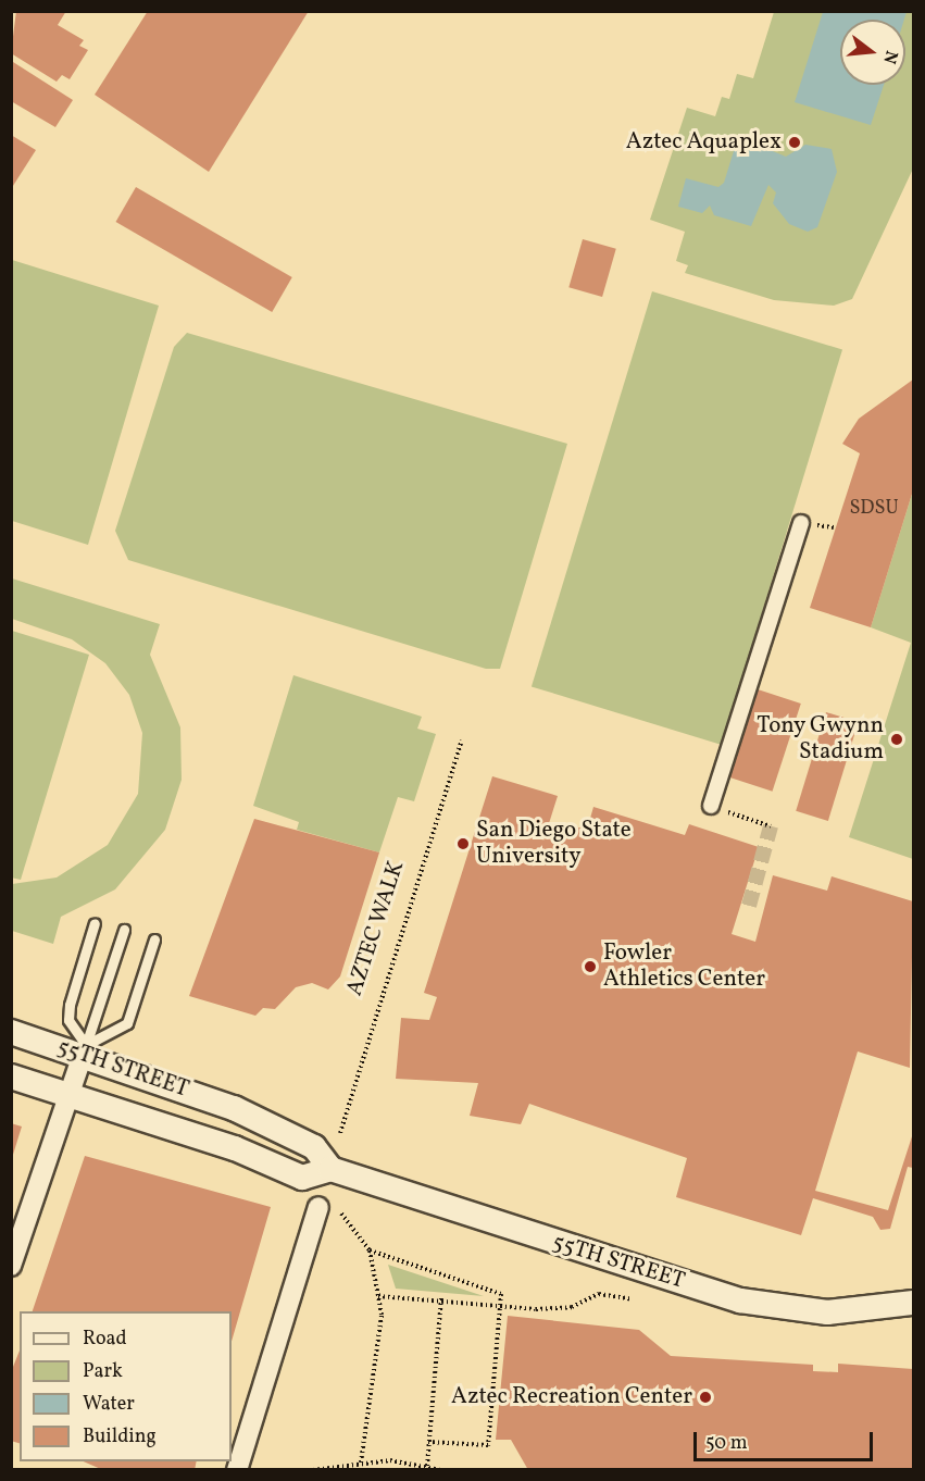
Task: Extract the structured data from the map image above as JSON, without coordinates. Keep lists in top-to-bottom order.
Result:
{
  "streets": {
    "street": ["55TH STREET"],
    "path": ["AZTEC WALK"]
  },
  "places": [
    "Aztec Aquaplex",
    "Tony Gwynn Stadium",
    "San Diego State University",
    "Fowler Athletics Center",
    "Aztec Recreation Center"
  ],
  "house_numbers": ["SDSU"],
  "legend": [
    "Road",
    "Park",
    "Water",
    "Building"
  ],
  "scale_bar": "50 m",
  "north": "right"
}
